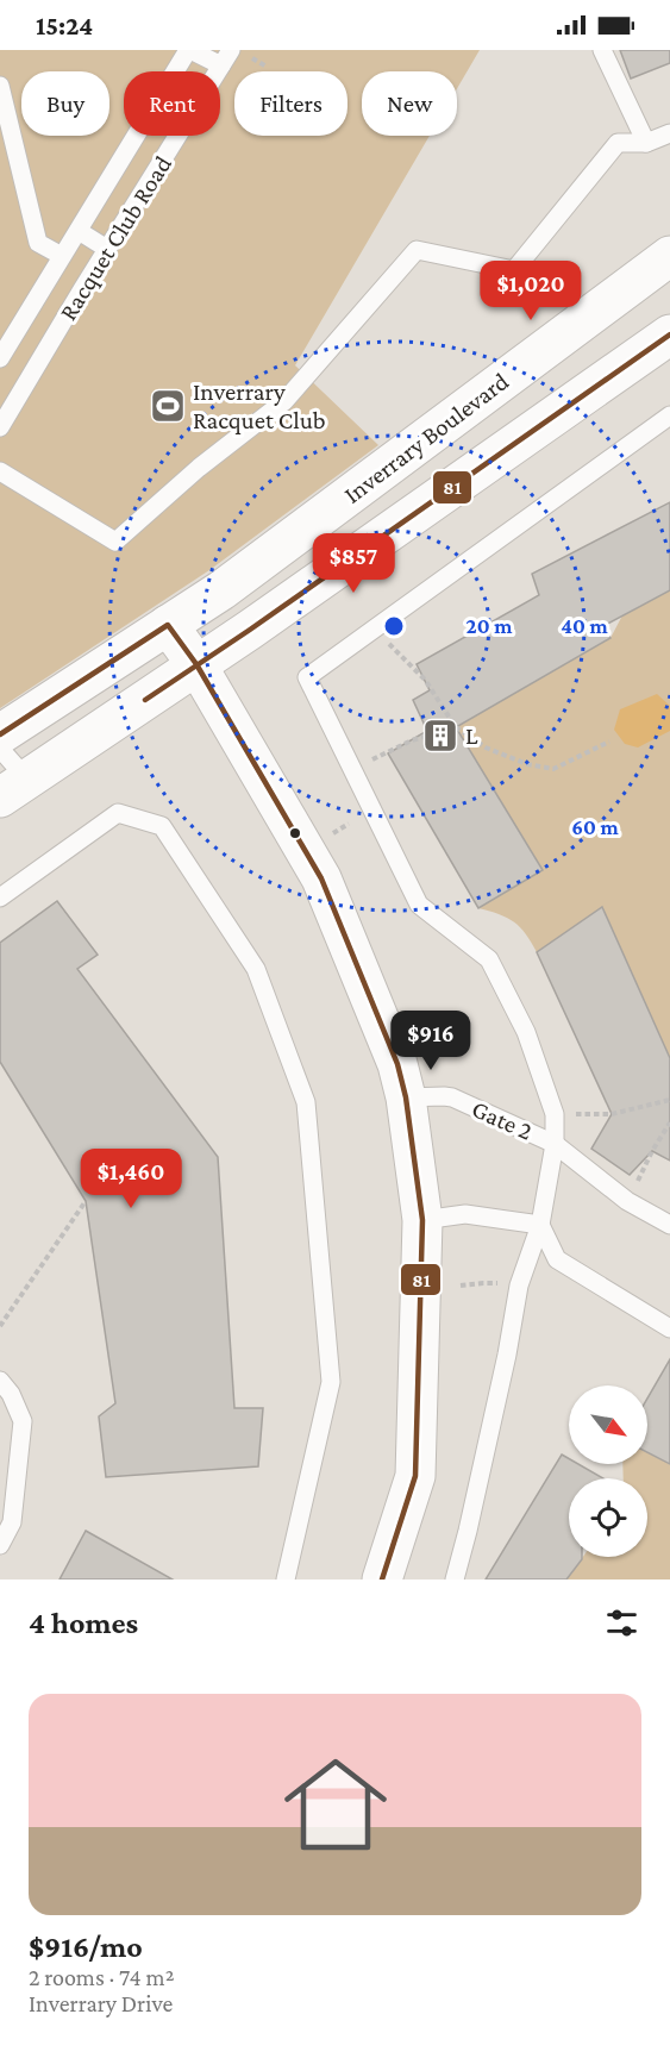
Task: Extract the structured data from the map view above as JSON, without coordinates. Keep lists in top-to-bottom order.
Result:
{
  "streets": {
    "street": ["Inverrary Boulevard"],
    "lane": ["Racquet Club Road", "Gate 2"]
  },
  "places": {
    "sports": ["Inverrary Racquet Club"],
    "building": ["L"]
  },
  "lines": ["transit line 81"],
  "north": "bottom right",
  "page": {
    "status": "15:24",
    "chip": [
      "Buy",
      "Rent",
      "Filters",
      "New"
    ],
    "price": [
      "$1,020",
      "$857",
      "$916",
      "$1,460"
    ],
    "heading": "4 homes",
    "list": [
      {
        "name": "$916/mo",
        "note": "2 rooms · 74 m² · Inverrary Drive"
      }
    ]
  },
  "rings": ["20 m", "40 m", "60 m"]
}
